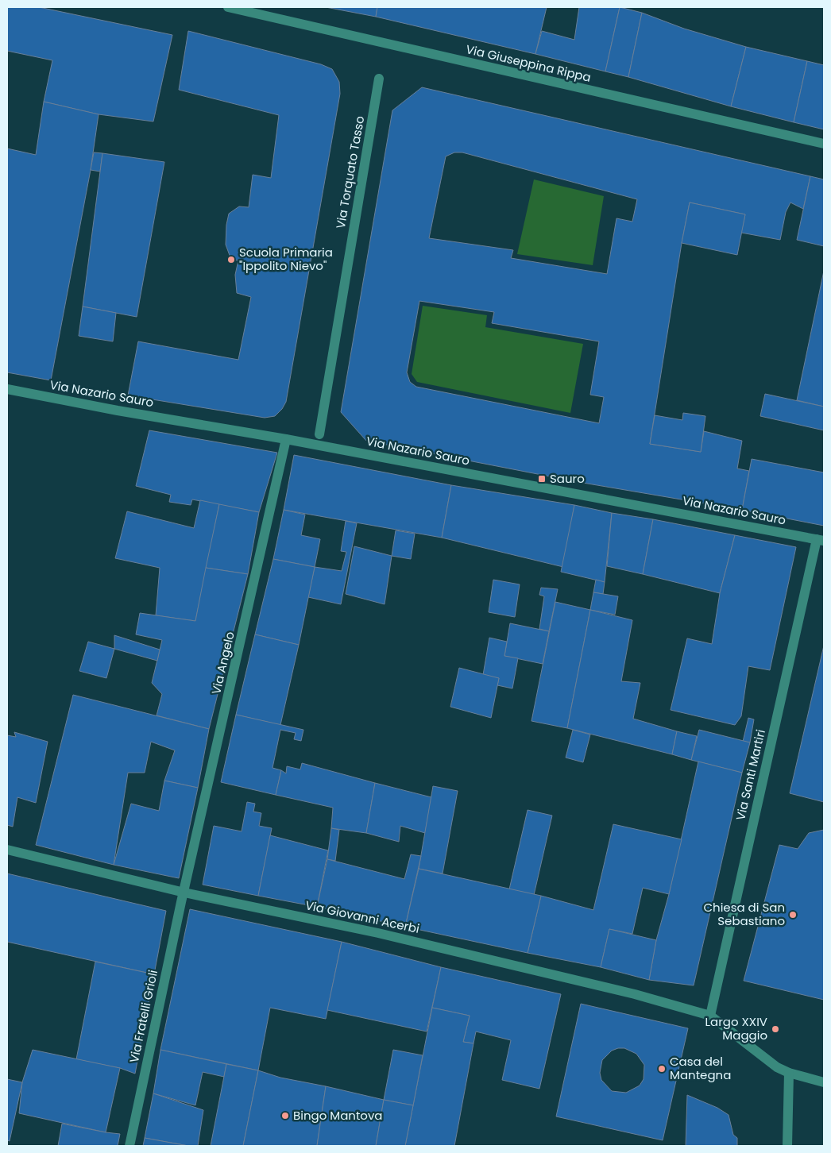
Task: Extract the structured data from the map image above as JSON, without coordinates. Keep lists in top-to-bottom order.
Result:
{
  "streets": {
    "street": [
      "Via Giuseppina Rippa",
      "Via Torquato Tasso",
      "Via Nazario Sauro",
      "Via Angelo",
      "Via Santi Martiri",
      "Via Giovanni Acerbi",
      "Via Fratelli Grioli"
    ]
  },
  "crossings": [
    ["Via Nazario Sauro", "Via Angelo"],
    ["Via Nazario Sauro", "Via Santi Martiri"],
    ["Via Angelo", "Via Giovanni Acerbi"],
    ["Via Angelo", "Via Fratelli Grioli"],
    ["Via Santi Martiri", "Via Giovanni Acerbi"],
    ["Via Giovanni Acerbi", "Via Fratelli Grioli"]
  ],
  "places": {
    "other": [
      "Scuola Primaria \"Ippolito Nievo\"",
      "Chiesa di San Sebastiano",
      "Largo XXIV Maggio",
      "Casa del Mantegna",
      "Bingo Mantova"
    ],
    "transit": ["Sauro"]
  }
}
